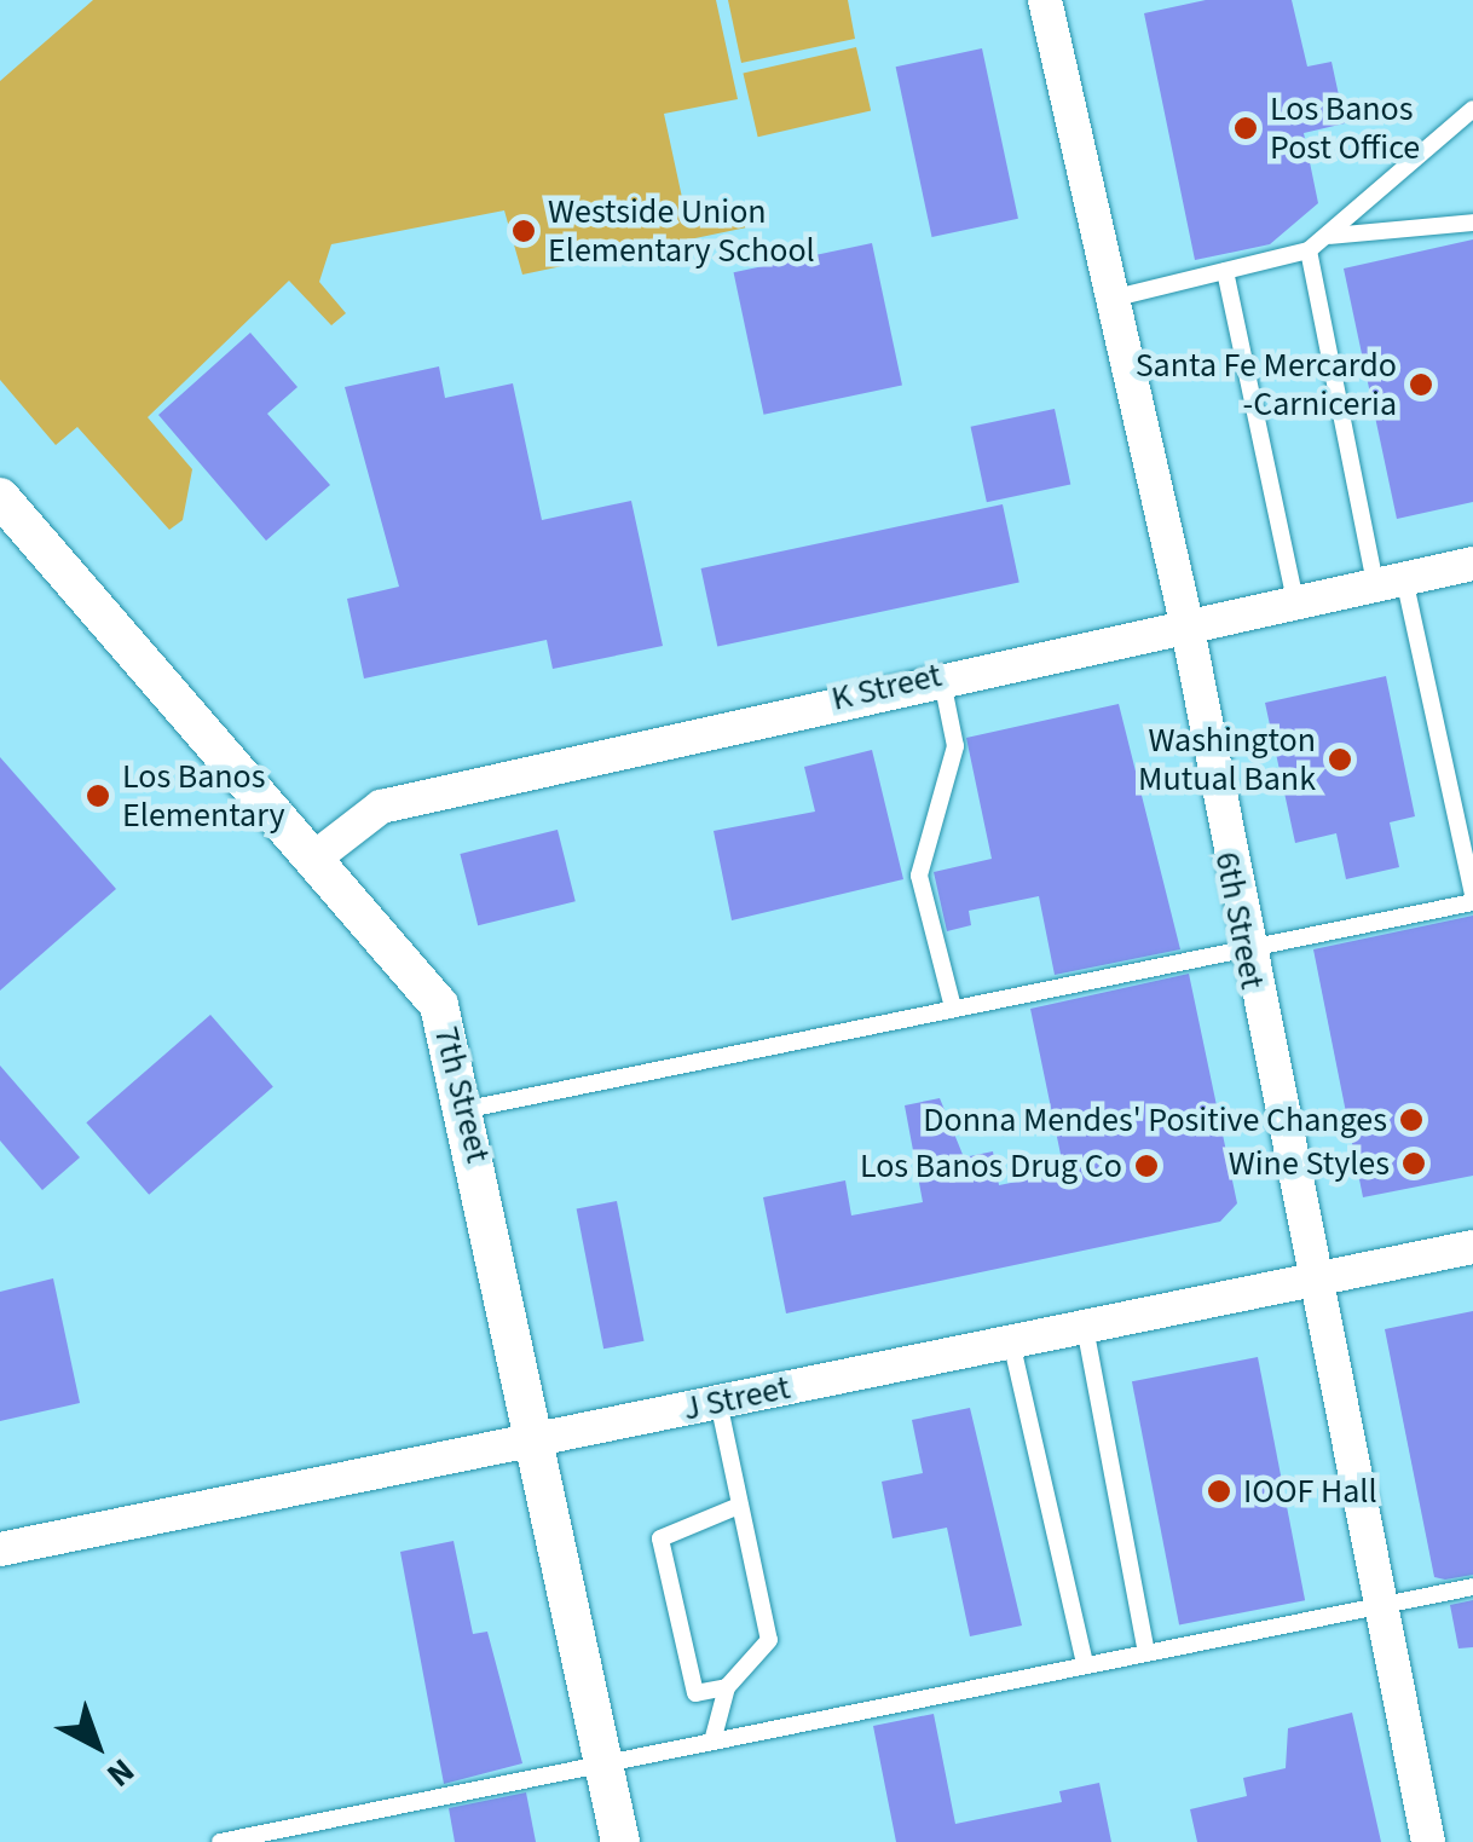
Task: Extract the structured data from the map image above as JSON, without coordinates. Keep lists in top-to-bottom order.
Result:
{
  "streets": {
    "street": [
      "K Street",
      "6th Street",
      "7th Street",
      "J Street"
    ]
  },
  "crossings": [
    ["K Street", "6th Street"],
    ["K Street", "7th Street"],
    ["6th Street", "J Street"],
    ["7th Street", "J Street"]
  ],
  "places": [
    "Los Banos Post Office",
    "Westside Union Elementary School",
    "Santa Fe Mercardo -Carniceria",
    "Washington Mutual Bank",
    "Los Banos Elementary",
    "Donna Mendes' Positive Changes",
    "Wine Styles",
    "Los Banos Drug Co",
    "IOOF Hall"
  ],
  "north": "bottom right"
}
